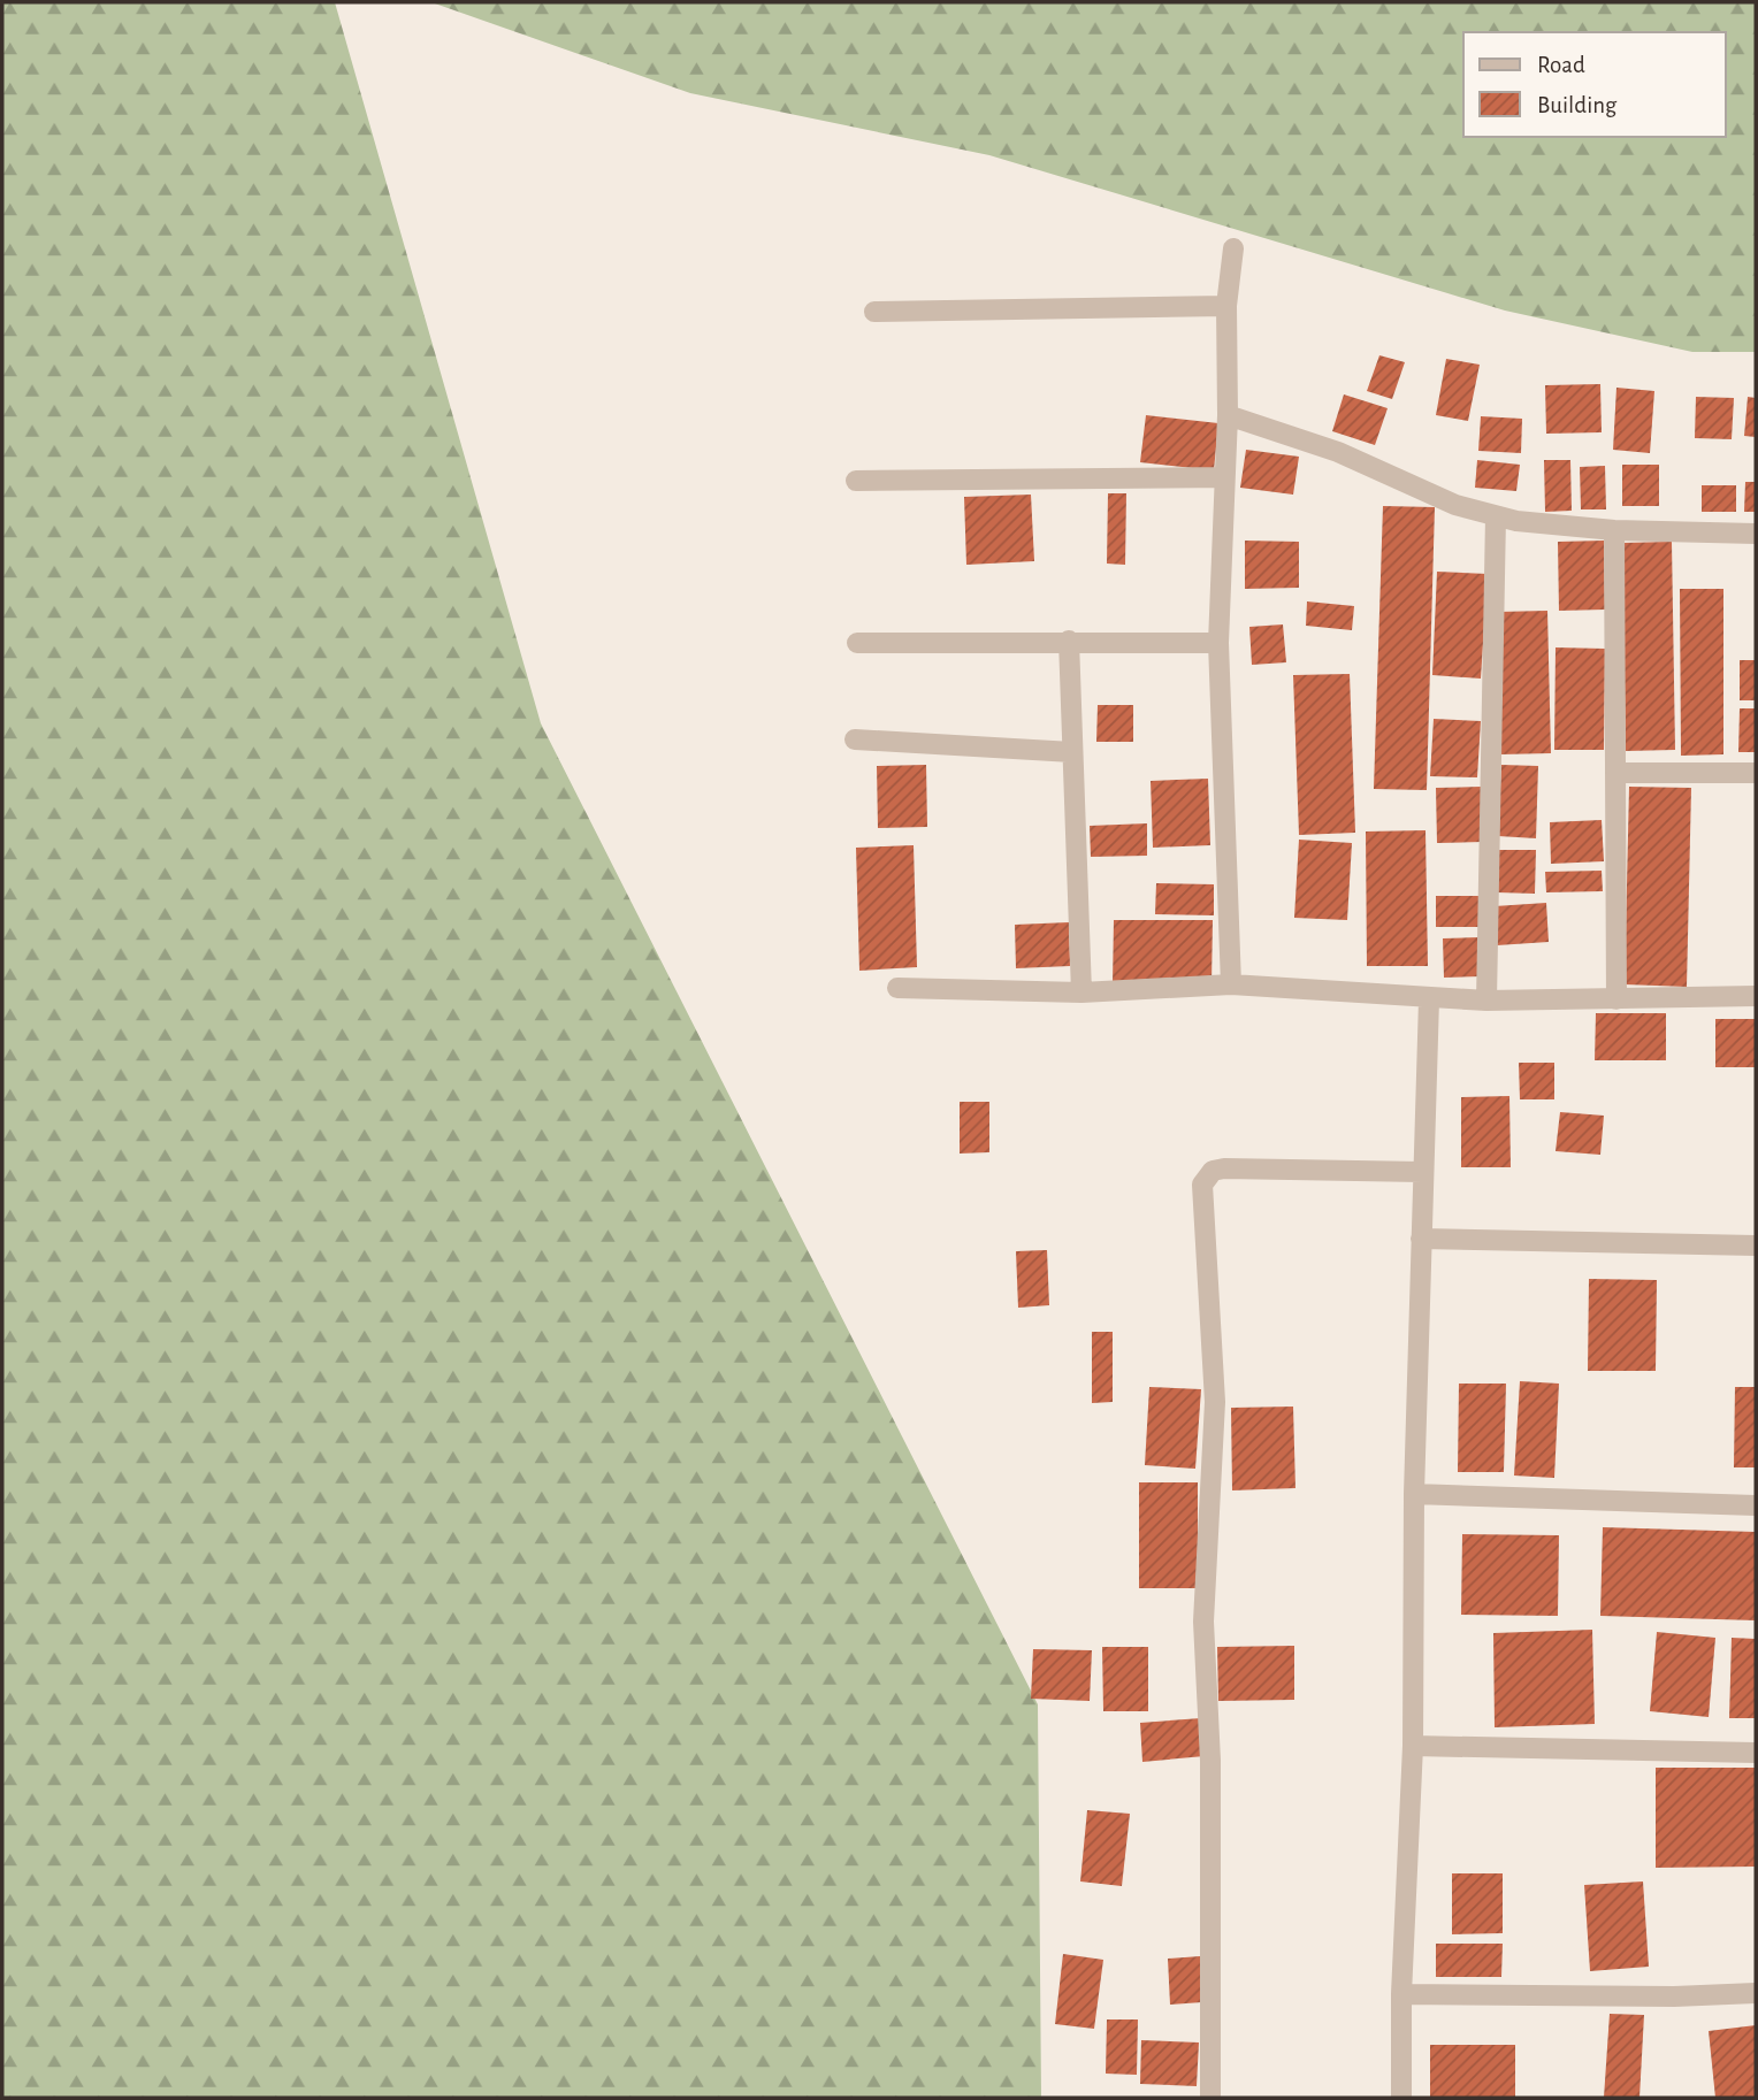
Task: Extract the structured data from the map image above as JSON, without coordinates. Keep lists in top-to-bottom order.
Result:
{
  "legend": ["Road", "Building"]
}
